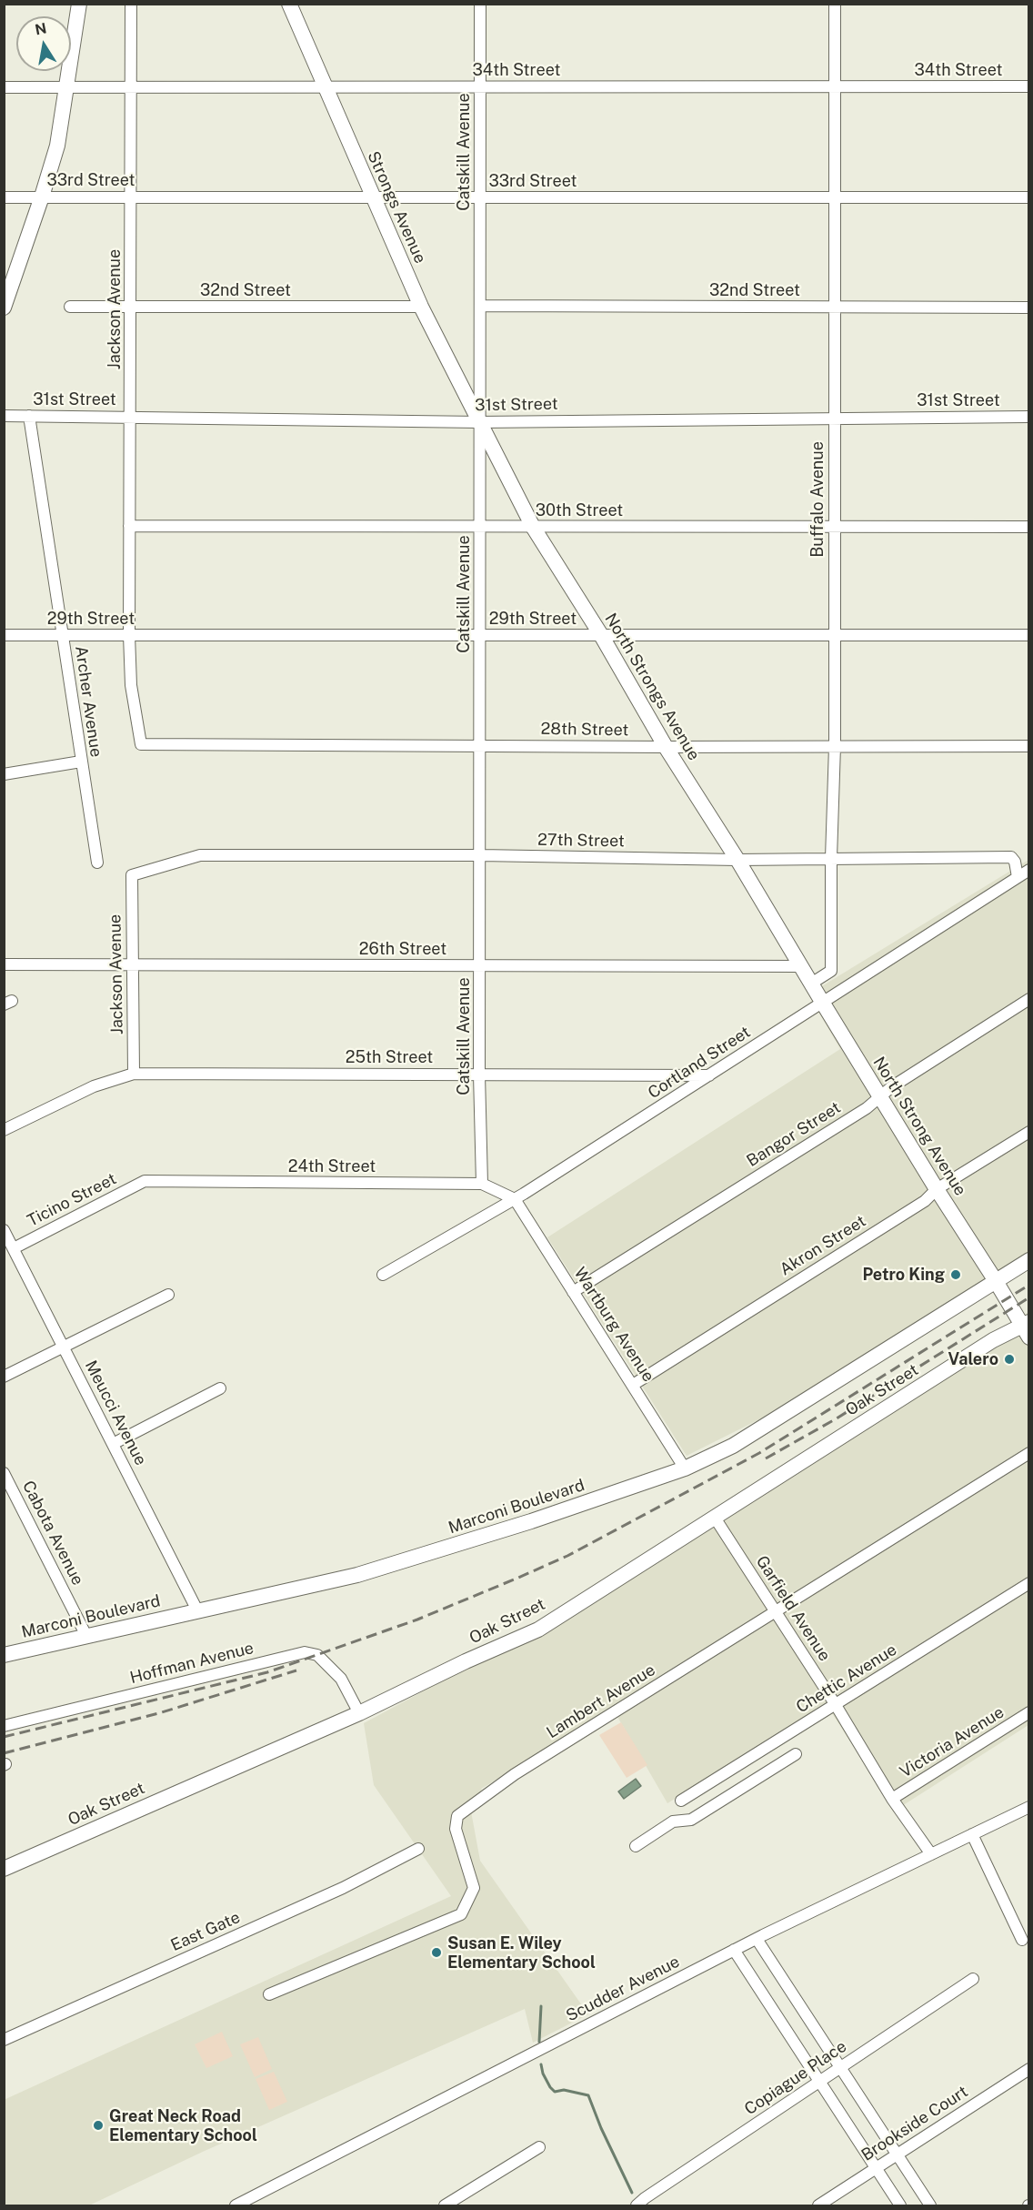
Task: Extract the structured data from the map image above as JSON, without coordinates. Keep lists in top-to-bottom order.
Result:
{
  "streets": {
    "street": [
      "34th Street",
      "Catskill Avenue",
      "33rd Street",
      "Strongs Avenue",
      "32nd Street",
      "Jackson Avenue",
      "31st Street",
      "Buffalo Avenue",
      "30th Street",
      "29th Street",
      "North Strongs Avenue",
      "Archer Avenue",
      "28th Street",
      "27th Street",
      "26th Street",
      "25th Street",
      "Cortland Street",
      "North Strong Avenue",
      "Bangor Street",
      "24th Street",
      "Ticino Street",
      "Akron Street",
      "Wartburg Avenue",
      "Oak Street",
      "Meucci Avenue",
      "Marconi Boulevard",
      "Cabota Avenue",
      "Garfield Avenue",
      "Hoffman Avenue",
      "Chettic Avenue",
      "Lambert Avenue",
      "Victoria Avenue",
      "East Gate",
      "Scudder Avenue",
      "Copiague Place",
      "Brookside Court"
    ]
  },
  "crossings": [
    ["34th Street", "Catskill Avenue"],
    ["34th Street", "Strongs Avenue"],
    ["34th Street", "Jackson Avenue"],
    ["34th Street", "Buffalo Avenue"],
    ["Catskill Avenue", "33rd Street"],
    ["Catskill Avenue", "Strongs Avenue"],
    ["Catskill Avenue", "32nd Street"],
    ["Catskill Avenue", "31st Street"],
    ["Catskill Avenue", "30th Street"],
    ["Catskill Avenue", "29th Street"],
    ["Catskill Avenue", "North Strongs Avenue"],
    ["Catskill Avenue", "28th Street"],
    ["Catskill Avenue", "27th Street"],
    ["Catskill Avenue", "26th Street"],
    ["Catskill Avenue", "25th Street"],
    ["Catskill Avenue", "24th Street"],
    ["33rd Street", "Strongs Avenue"],
    ["33rd Street", "Jackson Avenue"],
    ["33rd Street", "Buffalo Avenue"],
    ["Strongs Avenue", "32nd Street"],
    ["Strongs Avenue", "31st Street"],
    ["Strongs Avenue", "North Strongs Avenue"],
    ["32nd Street", "Jackson Avenue"],
    ["32nd Street", "Buffalo Avenue"],
    ["Jackson Avenue", "31st Street"],
    ["Jackson Avenue", "30th Street"],
    ["Jackson Avenue", "29th Street"],
    ["Jackson Avenue", "28th Street"],
    ["Jackson Avenue", "27th Street"],
    ["Jackson Avenue", "26th Street"],
    ["Jackson Avenue", "25th Street"],
    ["31st Street", "Buffalo Avenue"],
    ["31st Street", "North Strongs Avenue"],
    ["31st Street", "Archer Avenue"],
    ["Buffalo Avenue", "30th Street"],
    ["Buffalo Avenue", "29th Street"],
    ["Buffalo Avenue", "28th Street"],
    ["Buffalo Avenue", "27th Street"],
    ["Buffalo Avenue", "North Strong Avenue"],
    ["30th Street", "North Strongs Avenue"],
    ["29th Street", "North Strongs Avenue"],
    ["29th Street", "Archer Avenue"],
    ["North Strongs Avenue", "28th Street"],
    ["North Strongs Avenue", "27th Street"],
    ["North Strongs Avenue", "26th Street"],
    ["North Strongs Avenue", "North Strong Avenue"],
    ["27th Street", "Cortland Street"],
    ["26th Street", "North Strong Avenue"],
    ["25th Street", "Cortland Street"],
    ["Cortland Street", "North Strong Avenue"],
    ["Cortland Street", "24th Street"],
    ["Cortland Street", "Wartburg Avenue"],
    ["North Strong Avenue", "Bangor Street"],
    ["North Strong Avenue", "Akron Street"],
    ["North Strong Avenue", "Oak Street"],
    ["North Strong Avenue", "Marconi Boulevard"],
    ["Bangor Street", "Wartburg Avenue"],
    ["24th Street", "Ticino Street"],
    ["24th Street", "Wartburg Avenue"],
    ["Ticino Street", "Meucci Avenue"],
    ["Akron Street", "Wartburg Avenue"],
    ["Wartburg Avenue", "Marconi Boulevard"],
    ["Oak Street", "Garfield Avenue"],
    ["Oak Street", "Hoffman Avenue"],
    ["Meucci Avenue", "Marconi Boulevard"],
    ["Marconi Boulevard", "Cabota Avenue"],
    ["Garfield Avenue", "Chettic Avenue"],
    ["Garfield Avenue", "Lambert Avenue"],
    ["Garfield Avenue", "Victoria Avenue"],
    ["Garfield Avenue", "Scudder Avenue"]
  ],
  "places": [
    "Petro King",
    "Valero",
    "Susan E. Wiley Elementary School",
    "Great Neck Road Elementary School"
  ],
  "north": "top"
}
